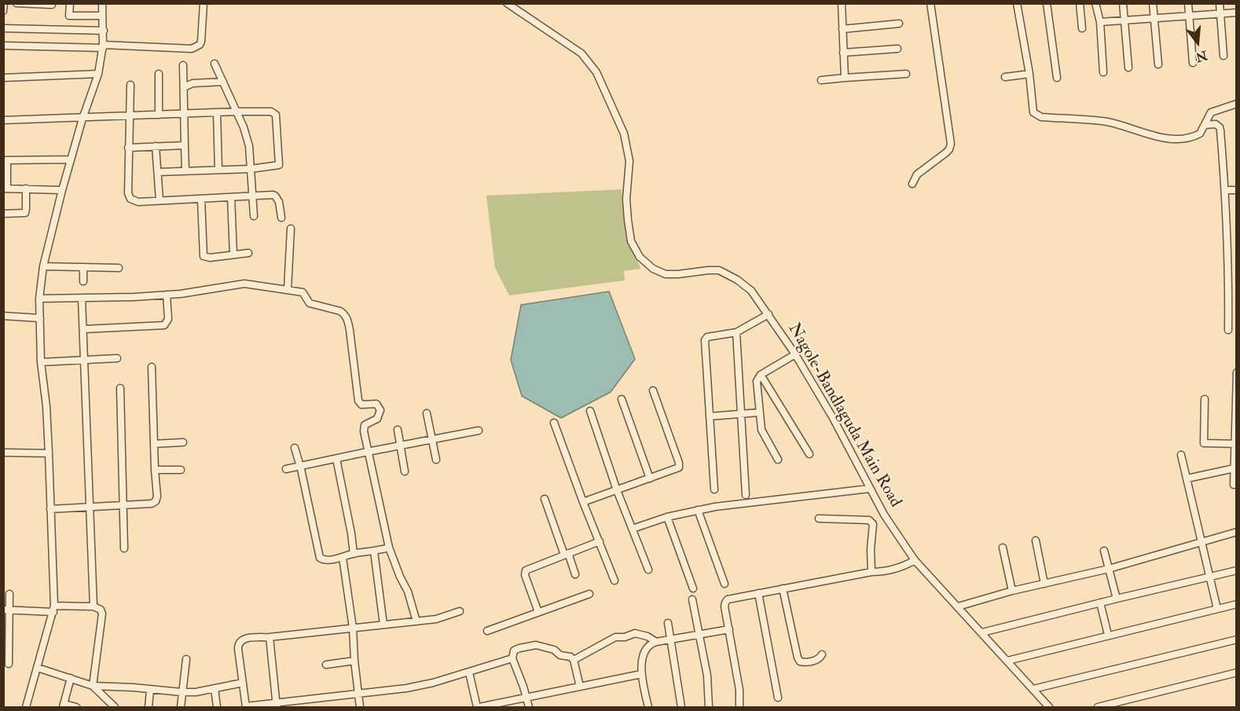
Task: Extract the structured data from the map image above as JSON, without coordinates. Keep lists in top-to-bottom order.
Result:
{
  "streets": {
    "street": ["Nagole-Bandlaguda Main Road"]
  },
  "north": "bottom"
}
